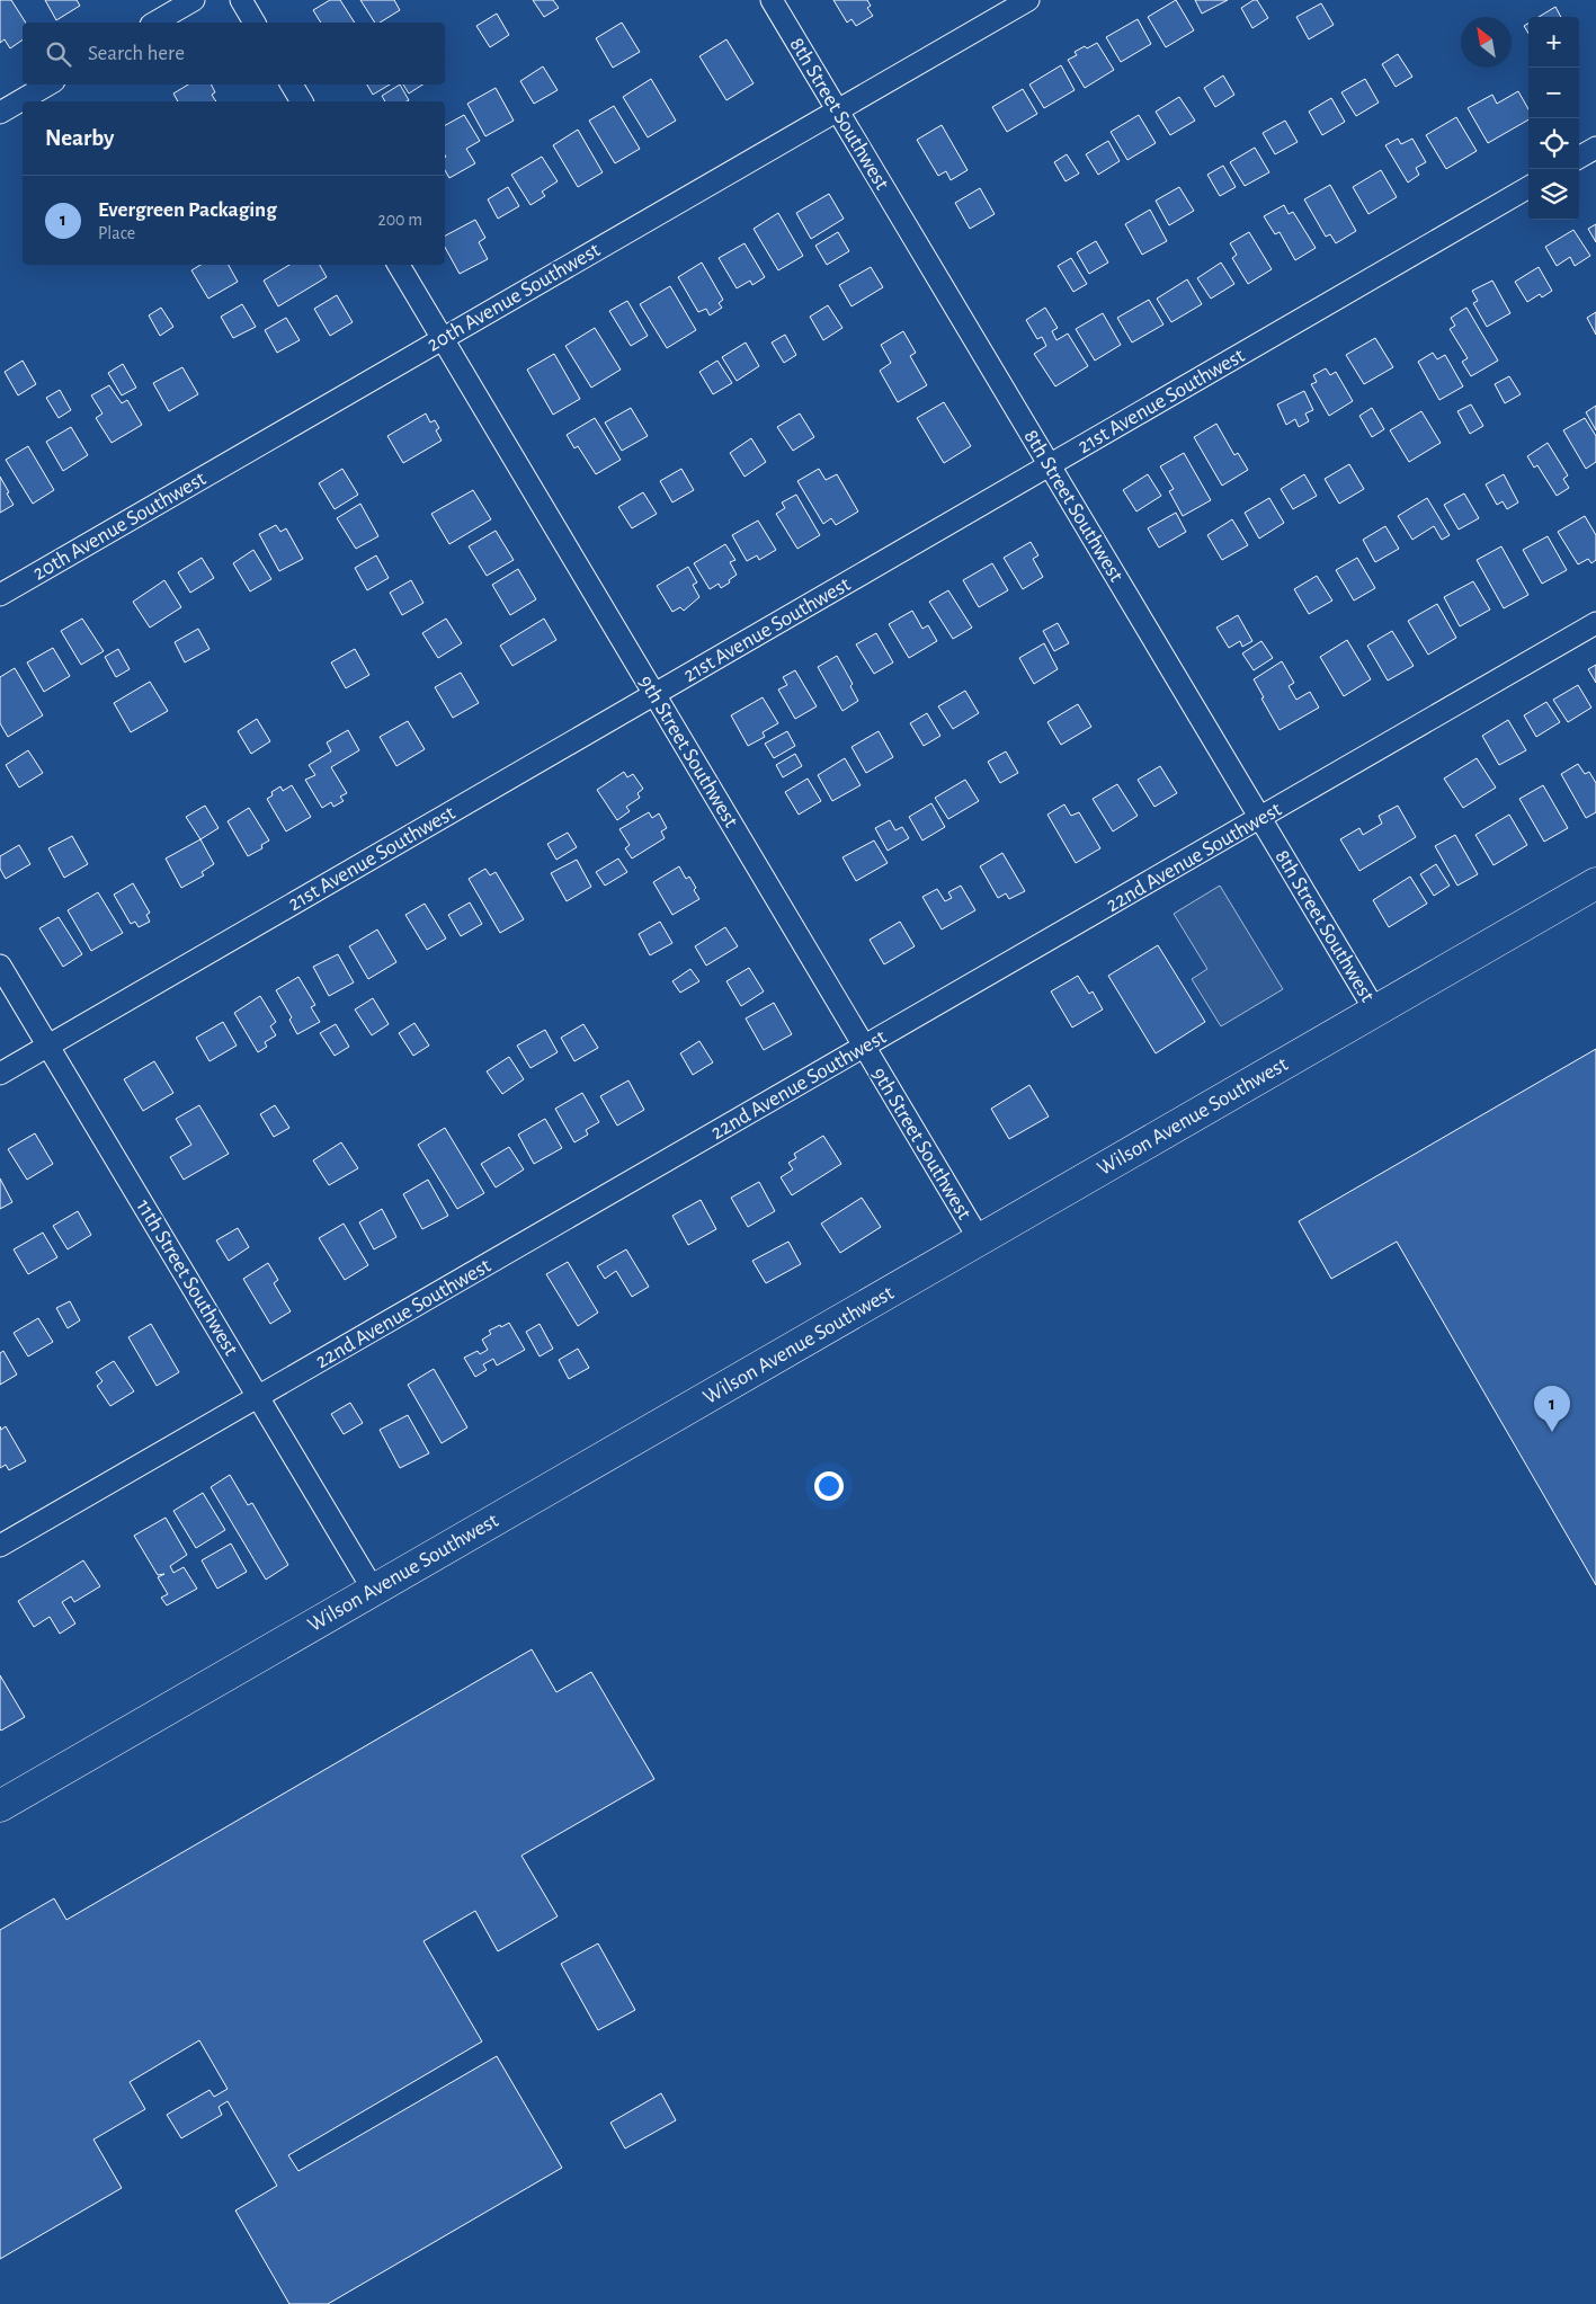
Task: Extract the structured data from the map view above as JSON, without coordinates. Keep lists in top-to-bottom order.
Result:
{
  "streets": {
    "main road": ["Wilson Avenue Southwest"],
    "street": [
      "8th Street Southwest",
      "20th Avenue Southwest",
      "21st Avenue Southwest",
      "9th Street Southwest",
      "22nd Avenue Southwest",
      "11th Street Southwest"
    ]
  },
  "crossings": [
    ["8th Street Southwest", "20th Avenue Southwest"],
    ["8th Street Southwest", "21st Avenue Southwest"],
    ["8th Street Southwest", "22nd Avenue Southwest"],
    ["8th Street Southwest", "Wilson Avenue Southwest"],
    ["20th Avenue Southwest", "9th Street Southwest"],
    ["21st Avenue Southwest", "9th Street Southwest"],
    ["21st Avenue Southwest", "11th Street Southwest"],
    ["9th Street Southwest", "22nd Avenue Southwest"],
    ["9th Street Southwest", "Wilson Avenue Southwest"],
    ["22nd Avenue Southwest", "11th Street Southwest"],
    ["Wilson Avenue Southwest", "11th Street Southwest"]
  ],
  "north": "top left",
  "page": {
    "map_buttons": ["+", "−"],
    "search": "Search here",
    "heading": "Nearby",
    "list": [
      {
        "mark": "1",
        "name": "Evergreen Packaging",
        "note": "Place",
        "value": "200 m"
      }
    ],
    "pins": "1"
  }
}
